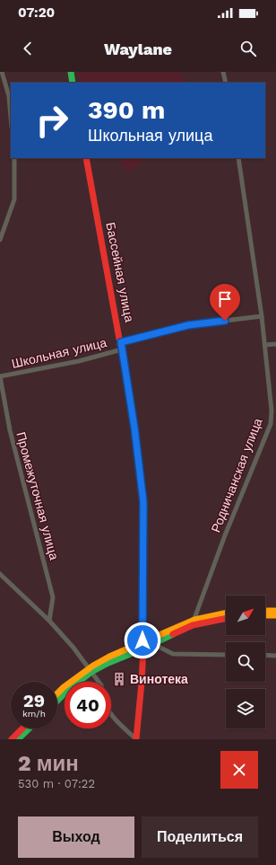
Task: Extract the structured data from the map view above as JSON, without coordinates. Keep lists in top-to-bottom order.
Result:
{
  "streets": {
    "street": [
      "Бассейная улица",
      "Школьная улица",
      "Родничанская улица",
      "Промежуточная улица"
    ]
  },
  "crossings": [
    ["Бассейная улица", "Школьная улица"],
    ["Школьная улица", "Родничанская улица"],
    ["Школьная улица", "Промежуточная улица"]
  ],
  "places": {
    "building": ["Винотека"]
  },
  "north": "top right",
  "page": {
    "status": "07:20",
    "header": "Waylane",
    "turn": ["390 m", "Школьная улица"],
    "speed": "29 km/h",
    "limit": "40",
    "heading": ["2 мин", "530 m · 07:22"],
    "buttons": ["Выход", "Поделиться"]
  }
}
